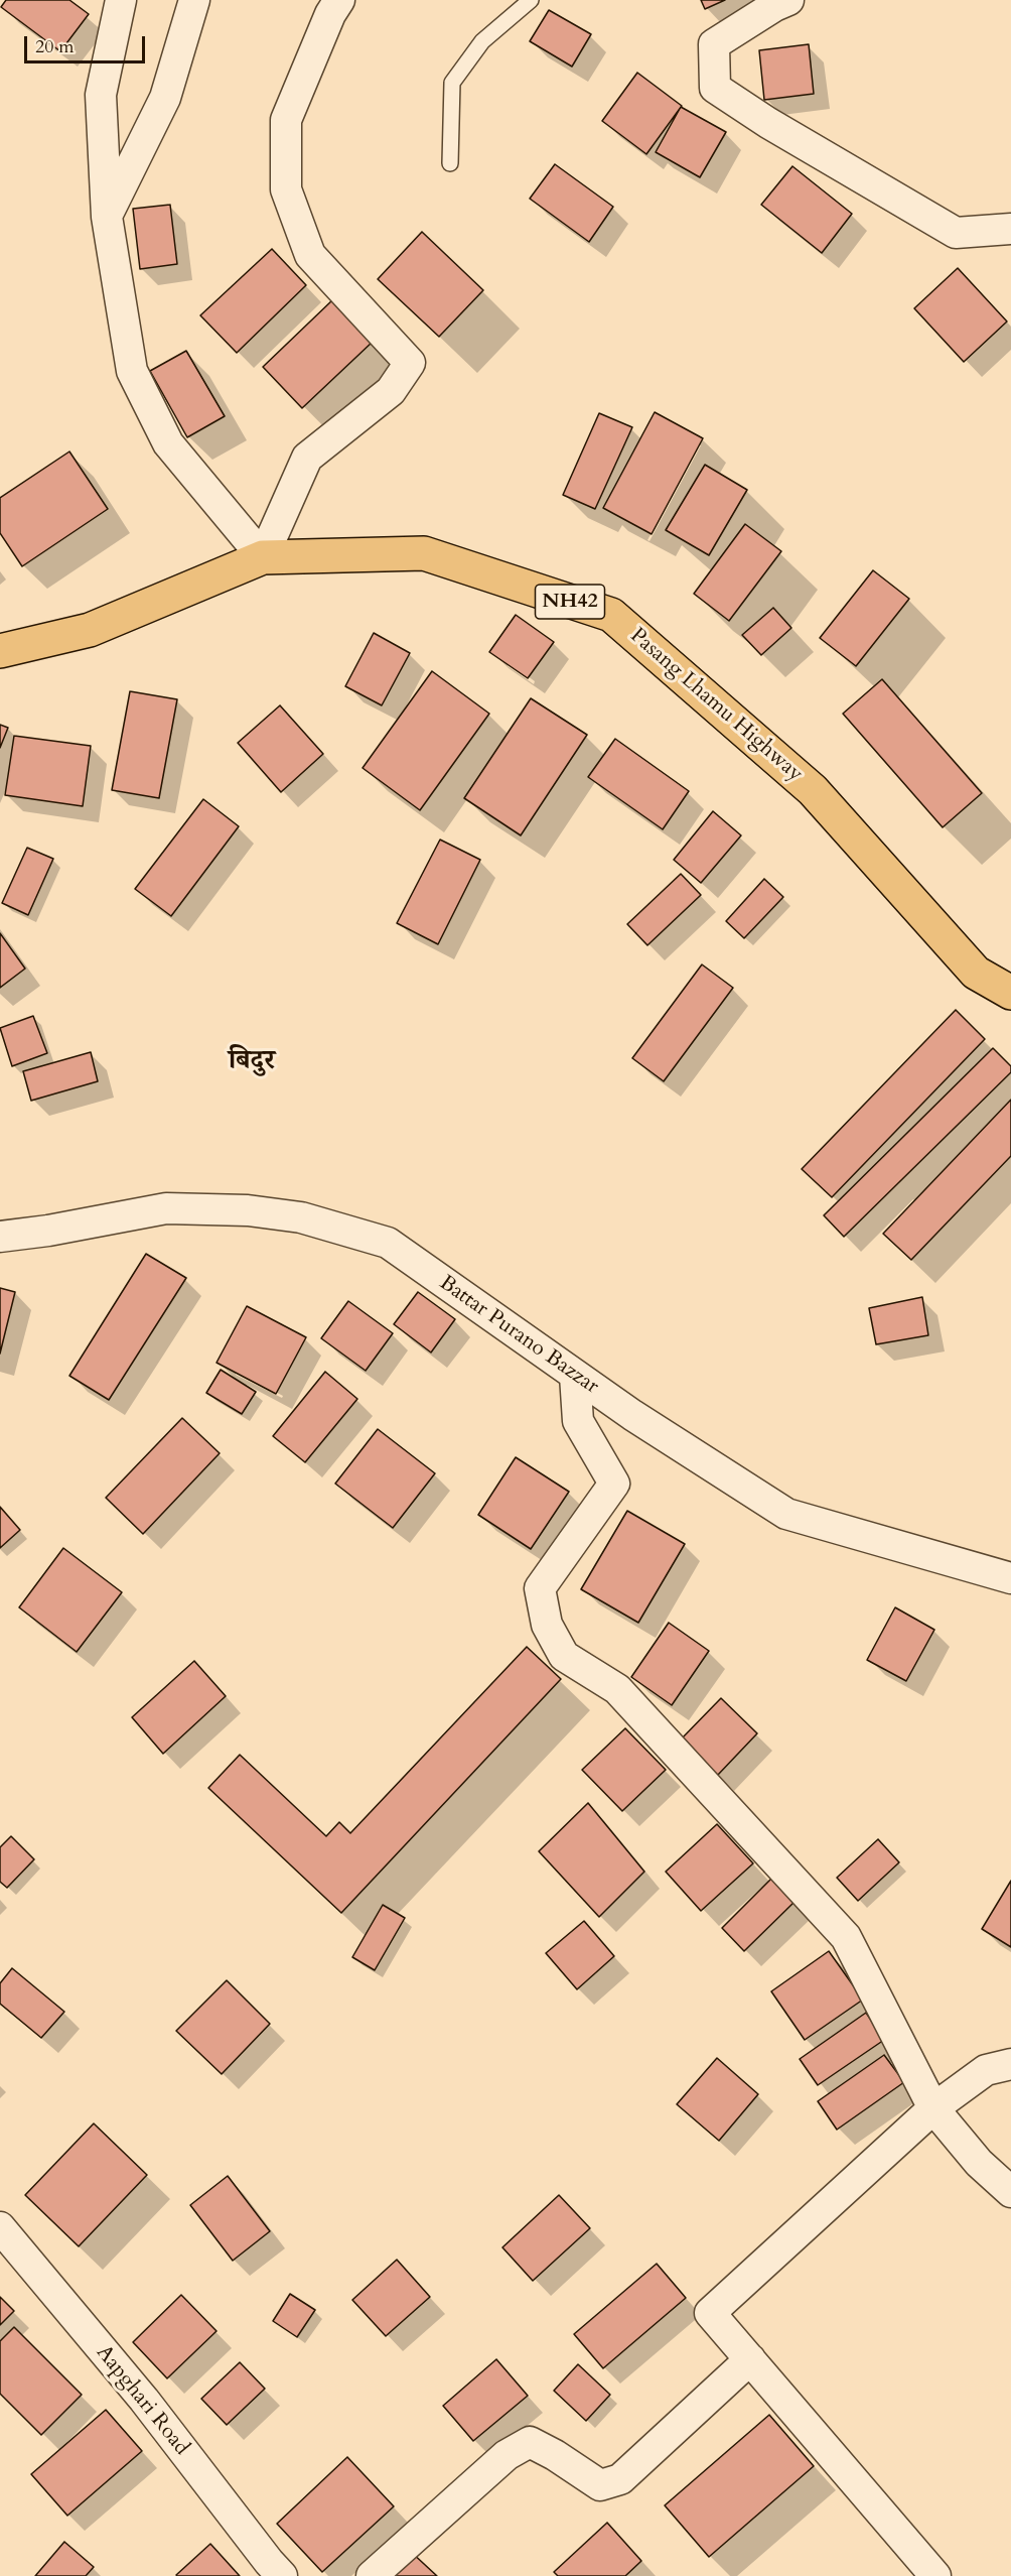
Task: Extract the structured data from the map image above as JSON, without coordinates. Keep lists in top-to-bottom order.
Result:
{
  "streets": {
    "main road": ["NH42", "Pasang Lhamu Highway"],
    "street": ["Battar Purano Bazzar", "Aapghari Road"]
  },
  "districts": ["बिदुर"],
  "scale_bar": "20 m"
}
